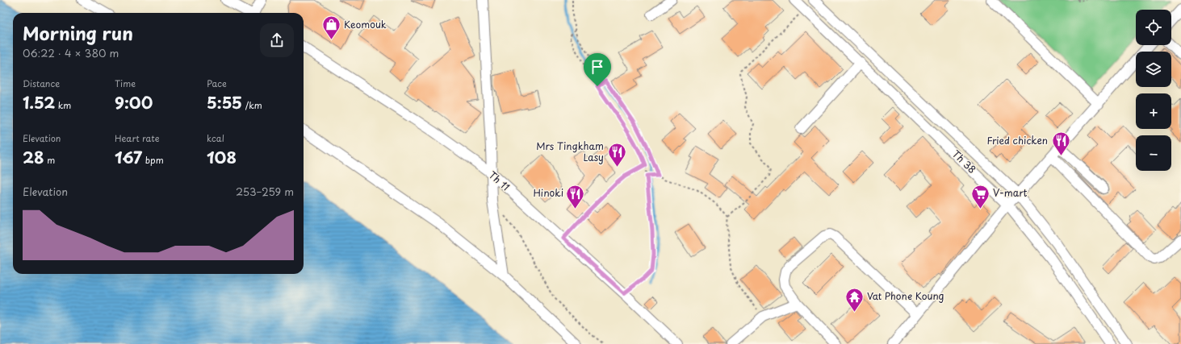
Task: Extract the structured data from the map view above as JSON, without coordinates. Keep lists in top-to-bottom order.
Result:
{
  "streets": {
    "street": ["Th 38", "Th 11"]
  },
  "places": {
    "shop": ["Keomouk"],
    "restaurant": ["Fried chicken", "Mrs Tingkham Lasy", "Hinoki"],
    "supermarket": ["V-mart"],
    "temple": ["Vat Phone Koung"]
  },
  "page": {
    "map_buttons": ["+", "−"],
    "heading": ["Morning run", "06:22 · 4 × 380 m"],
    "stats": [
      ["Distance", "1.52 km"],
      ["Time", "9:00"],
      ["Pace", "5:55 /km"],
      ["Elevation", "28 m"],
      ["Heart rate", "167 bpm"],
      ["kcal", "108"]
    ],
    "chart": ["Elevation", "253–259 m"]
  }
}
